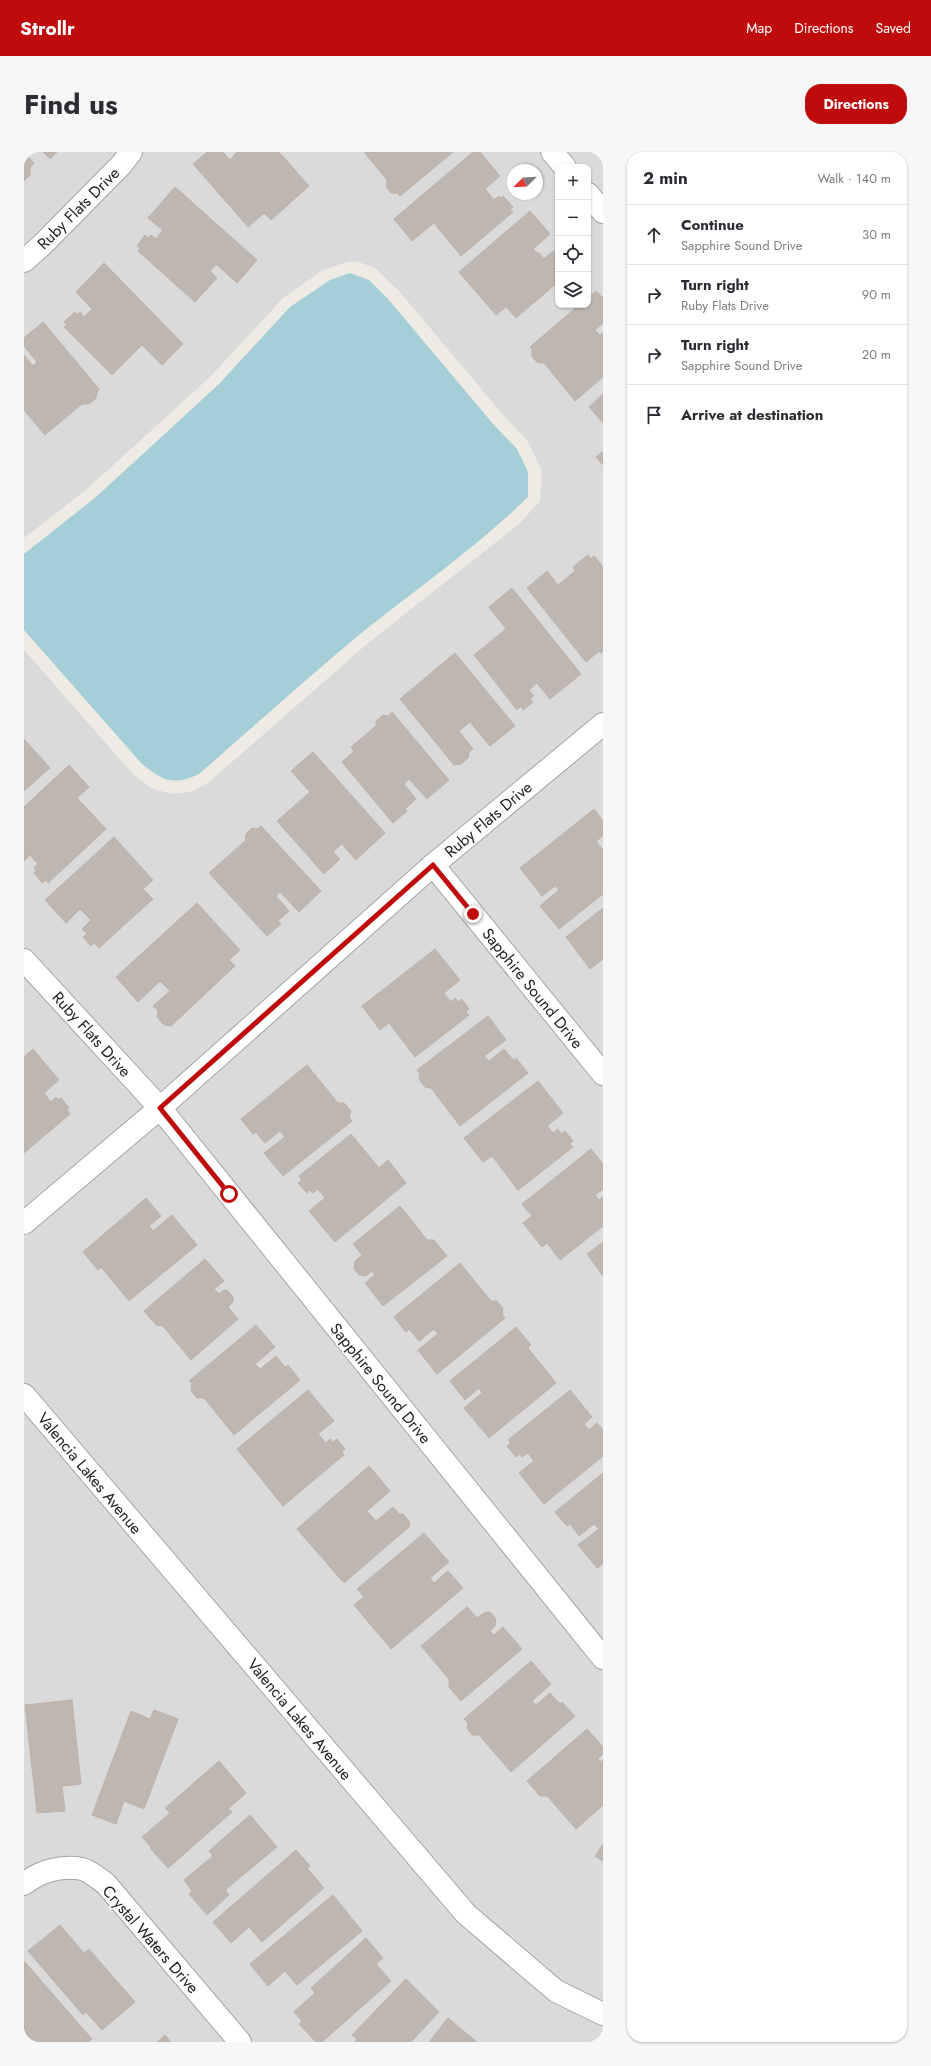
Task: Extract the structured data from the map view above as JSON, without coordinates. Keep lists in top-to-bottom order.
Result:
{
  "streets": {
    "street": [
      "Ruby Flats Drive",
      "Sapphire Sound Drive",
      "Valencia Lakes Avenue",
      "Crystal Waters Drive"
    ]
  },
  "crossings": [
    ["Ruby Flats Drive", "Sapphire Sound Drive"]
  ],
  "north": "bottom left",
  "page": {
    "header": "Strollr",
    "nav": ["Map", "Directions", "Saved"],
    "title": "Find us",
    "buttons": "Directions",
    "heading": ["2 min", "Walk · 140 m"],
    "map_buttons": ["+", "−"],
    "list": [
      ["Continue", "Sapphire Sound Drive", "30 m"],
      ["Turn right", "Ruby Flats Drive", "90 m"],
      ["Turn right", "Sapphire Sound Drive", "20 m"],
      "Arrive at destination"
    ]
  }
}
